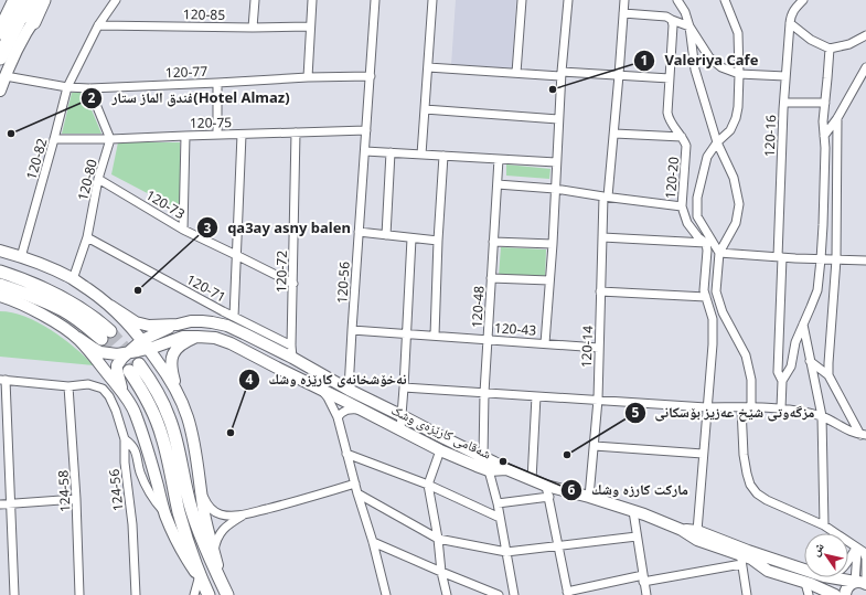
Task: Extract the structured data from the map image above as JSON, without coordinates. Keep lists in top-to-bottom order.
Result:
{
  "streets": {
    "main road": ["شەقامی کارێزەی وشک"],
    "street": [
      "120-85",
      "120-77",
      "120-75",
      "120-16",
      "120-82",
      "120-20",
      "120-80",
      "120-73",
      "120-72",
      "120-56",
      "120-71",
      "120-48",
      "120-43",
      "120-14",
      "124-56",
      "124-58"
    ]
  },
  "crossings": [
    ["120-85", "120-82"],
    ["120-77", "120-82"],
    ["120-77", "120-56"],
    ["120-75", "120-82"],
    ["120-75", "120-80"],
    ["120-75", "120-72"],
    ["120-75", "120-56"],
    ["120-80", "120-73"],
    ["120-80", "120-71"],
    ["120-73", "120-72"],
    ["120-72", "120-71"],
    ["120-72", "شەقامی کارێزەی وشک"],
    ["120-56", "120-43"],
    ["120-56", "شەقامی کارێزەی وشک"],
    ["120-48", "120-43"],
    ["120-48", "شەقامی کارێزەی وشک"],
    ["120-43", "120-14"],
    ["120-14", "شەقامی کارێزەی وشک"],
    ["124-56", "124-58"]
  ],
  "places": [
    "Valeriya Cafe",
    "فندق الماز ستار(Hotel Almaz)",
    "qa3ay asny balen",
    "نەخۆشخانەی کارێزە وشك",
    "مزگەوتی شێخ عەزیز بۆسکانی",
    "ماركت كارزه وشك"
  ],
  "north": "top left"
}
